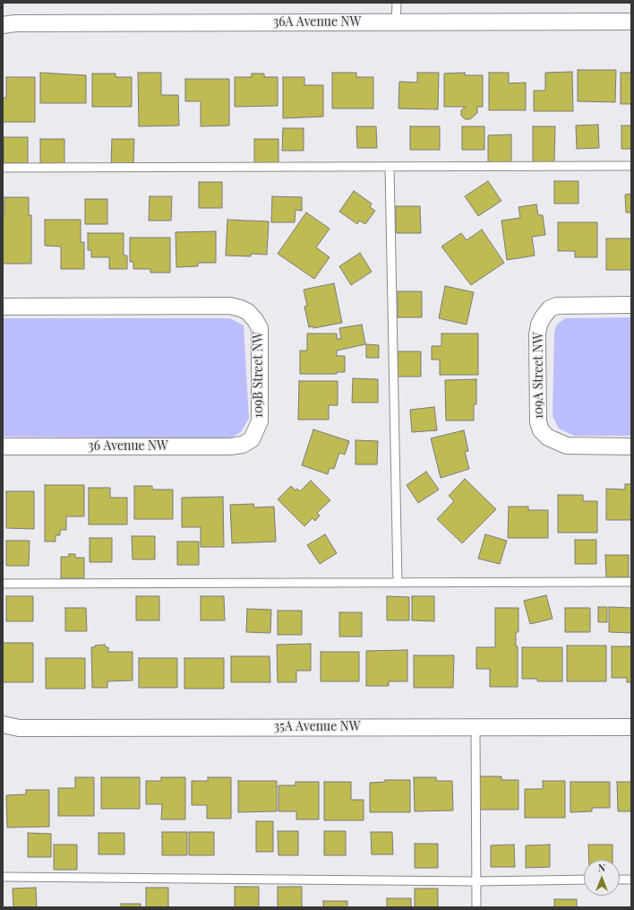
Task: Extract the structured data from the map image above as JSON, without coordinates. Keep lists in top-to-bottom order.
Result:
{
  "streets": {
    "street": [
      "36A Avenue NW",
      "109B Street NW",
      "109A Street NW",
      "36 Avenue NW",
      "35A Avenue NW"
    ]
  },
  "crossings": [
    ["109B Street NW", "36 Avenue NW"]
  ],
  "north": "top"
}
